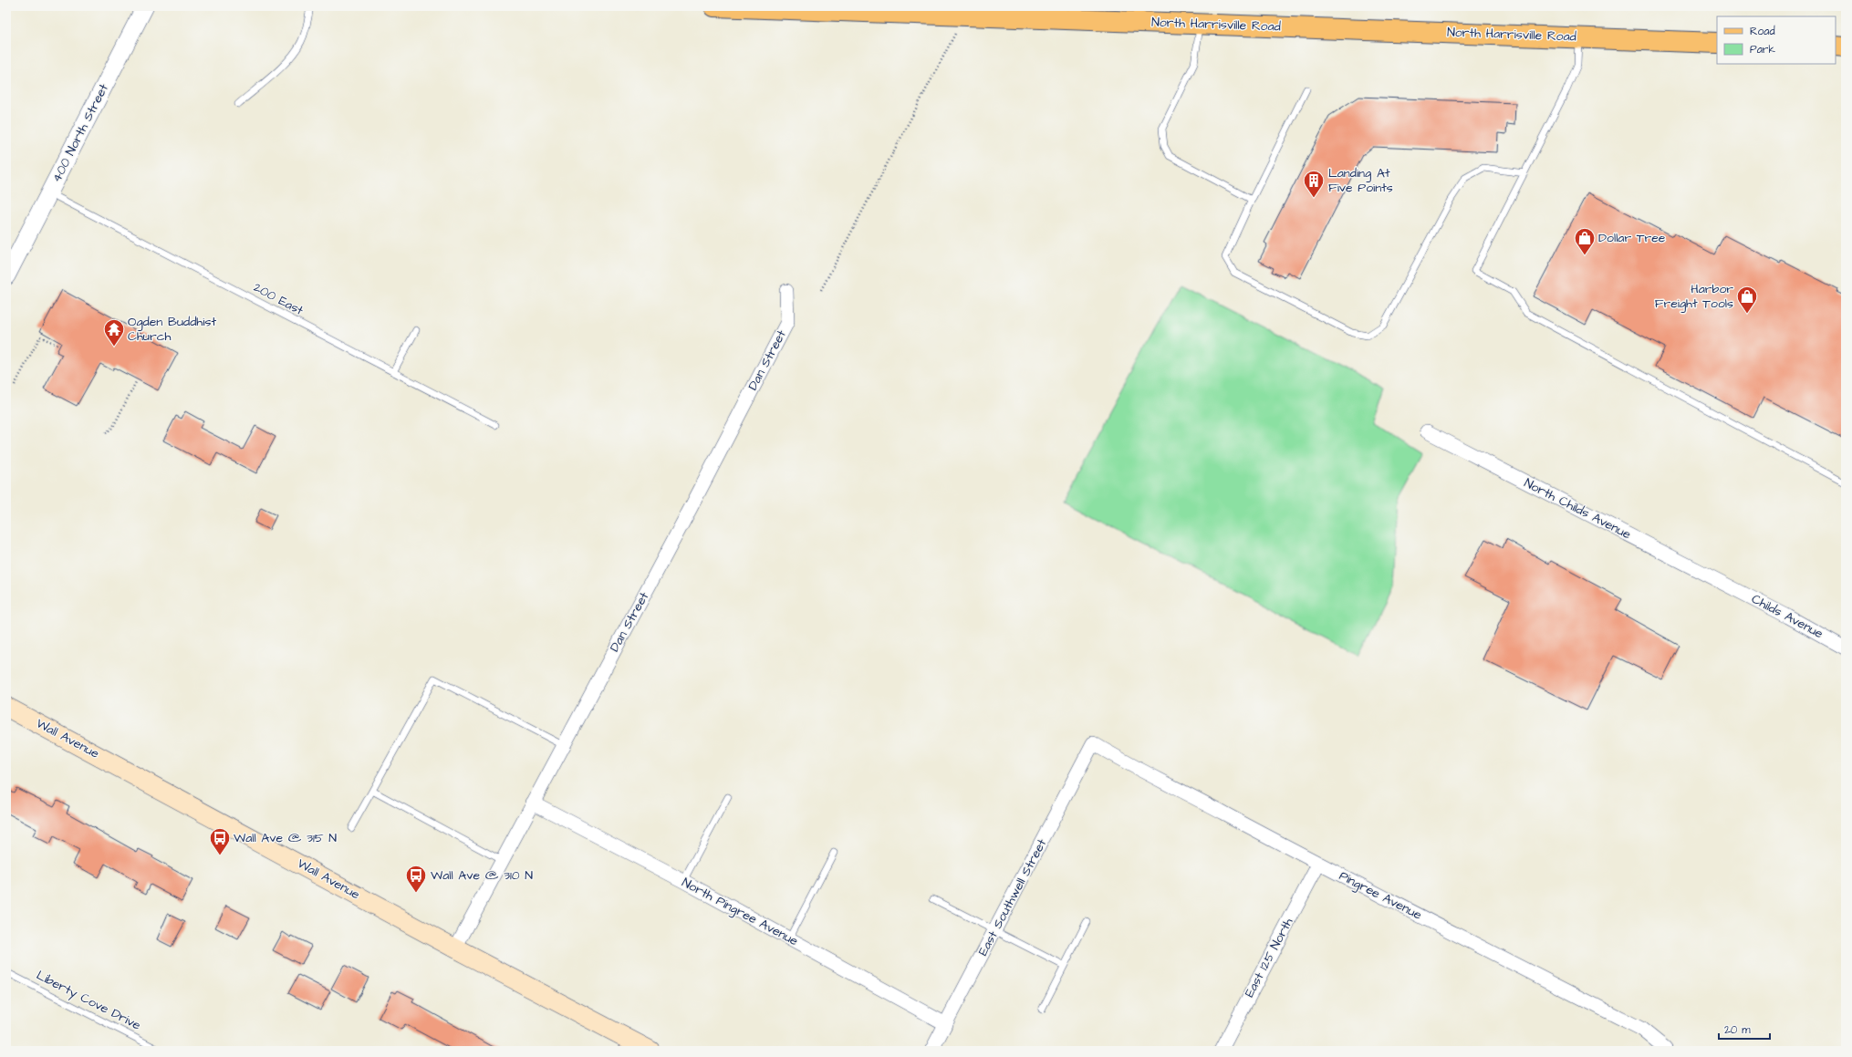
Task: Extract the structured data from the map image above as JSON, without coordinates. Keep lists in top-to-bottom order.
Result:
{
  "streets": {
    "main road": ["North Harrisville Road", "Wall Avenue"],
    "street": [
      "400 North Street",
      "Dan Street",
      "North Childs Avenue",
      "Childs Avenue",
      "Pingree Avenue",
      "East Southwell Street",
      "North Pingree Avenue",
      "East 125 North"
    ],
    "lane": ["200 East", "Liberty Cove Drive"]
  },
  "crossings": [
    ["400 North Street", "200 East"],
    ["Dan Street", "Wall Avenue"],
    ["Dan Street", "North Pingree Avenue"],
    ["North Childs Avenue", "Childs Avenue"],
    ["Pingree Avenue", "East Southwell Street"],
    ["Pingree Avenue", "East 125 North"],
    ["East Southwell Street", "North Pingree Avenue"]
  ],
  "places": {
    "building": ["Landing At Five Points"],
    "shop": ["Dollar Tree", "Harbor Freight Tools"],
    "temple": ["Ogden Buddhist Church"],
    "bus stop": ["Wall Ave @ 315 N", "Wall Ave @ 310 N"]
  },
  "legend": ["Road", "Park"],
  "scale_bar": "20 m"
}
